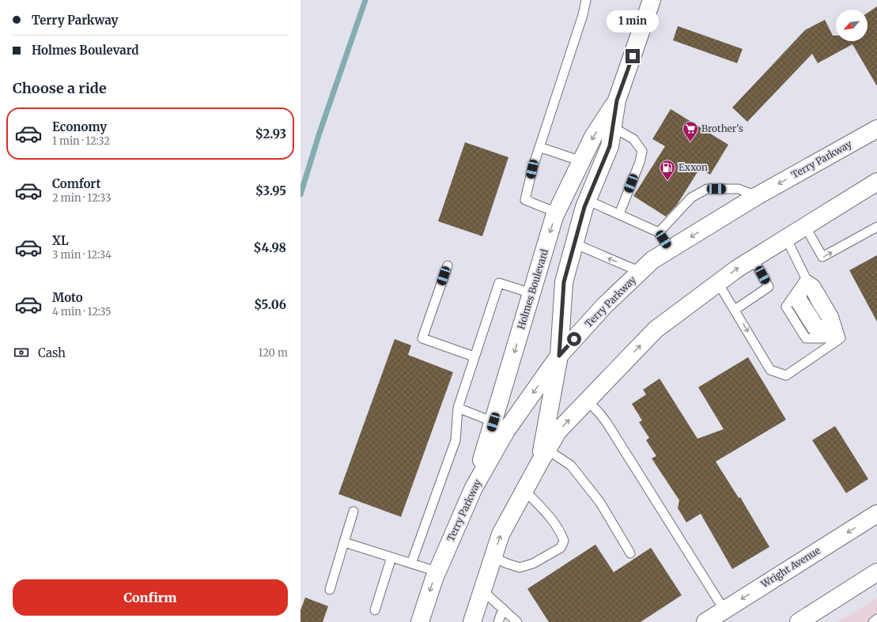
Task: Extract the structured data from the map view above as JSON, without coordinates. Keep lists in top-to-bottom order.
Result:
{
  "streets": {
    "street": ["Terry Parkway", "Holmes Boulevard", "Wright Avenue"]
  },
  "crossings": [
    ["Terry Parkway", "Holmes Boulevard"]
  ],
  "places": {
    "supermarket": ["Brother's"],
    "fuel station": ["Exxon"]
  },
  "north": "bottom left",
  "page": {
    "banner": ["Terry Parkway", "Holmes Boulevard"],
    "bubble": "1 min",
    "heading": "Choose a ride",
    "list": [
      {
        "name": "Economy",
        "note": "1 min · 12:32",
        "value": "$2.93"
      },
      {
        "name": "Comfort",
        "note": "2 min · 12:33",
        "value": "$3.95"
      },
      {
        "name": "XL",
        "note": "3 min · 12:34",
        "value": "$4.98"
      },
      {
        "name": "Moto",
        "note": "4 min · 12:35",
        "value": "$5.06"
      }
    ],
    "pay": ["Cash", "120 m"],
    "buttons": "Confirm"
  }
}
